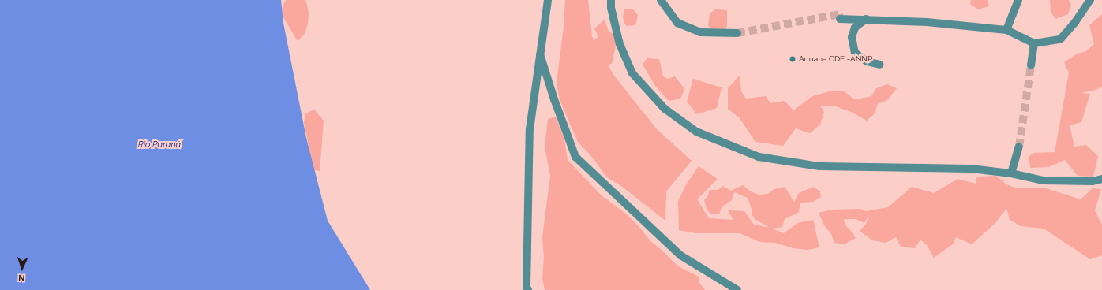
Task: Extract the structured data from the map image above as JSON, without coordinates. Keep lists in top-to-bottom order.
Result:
{
  "water": ["Rio Paraná"],
  "places": ["Aduana CDE -ANNP"],
  "north": "bottom"
}
